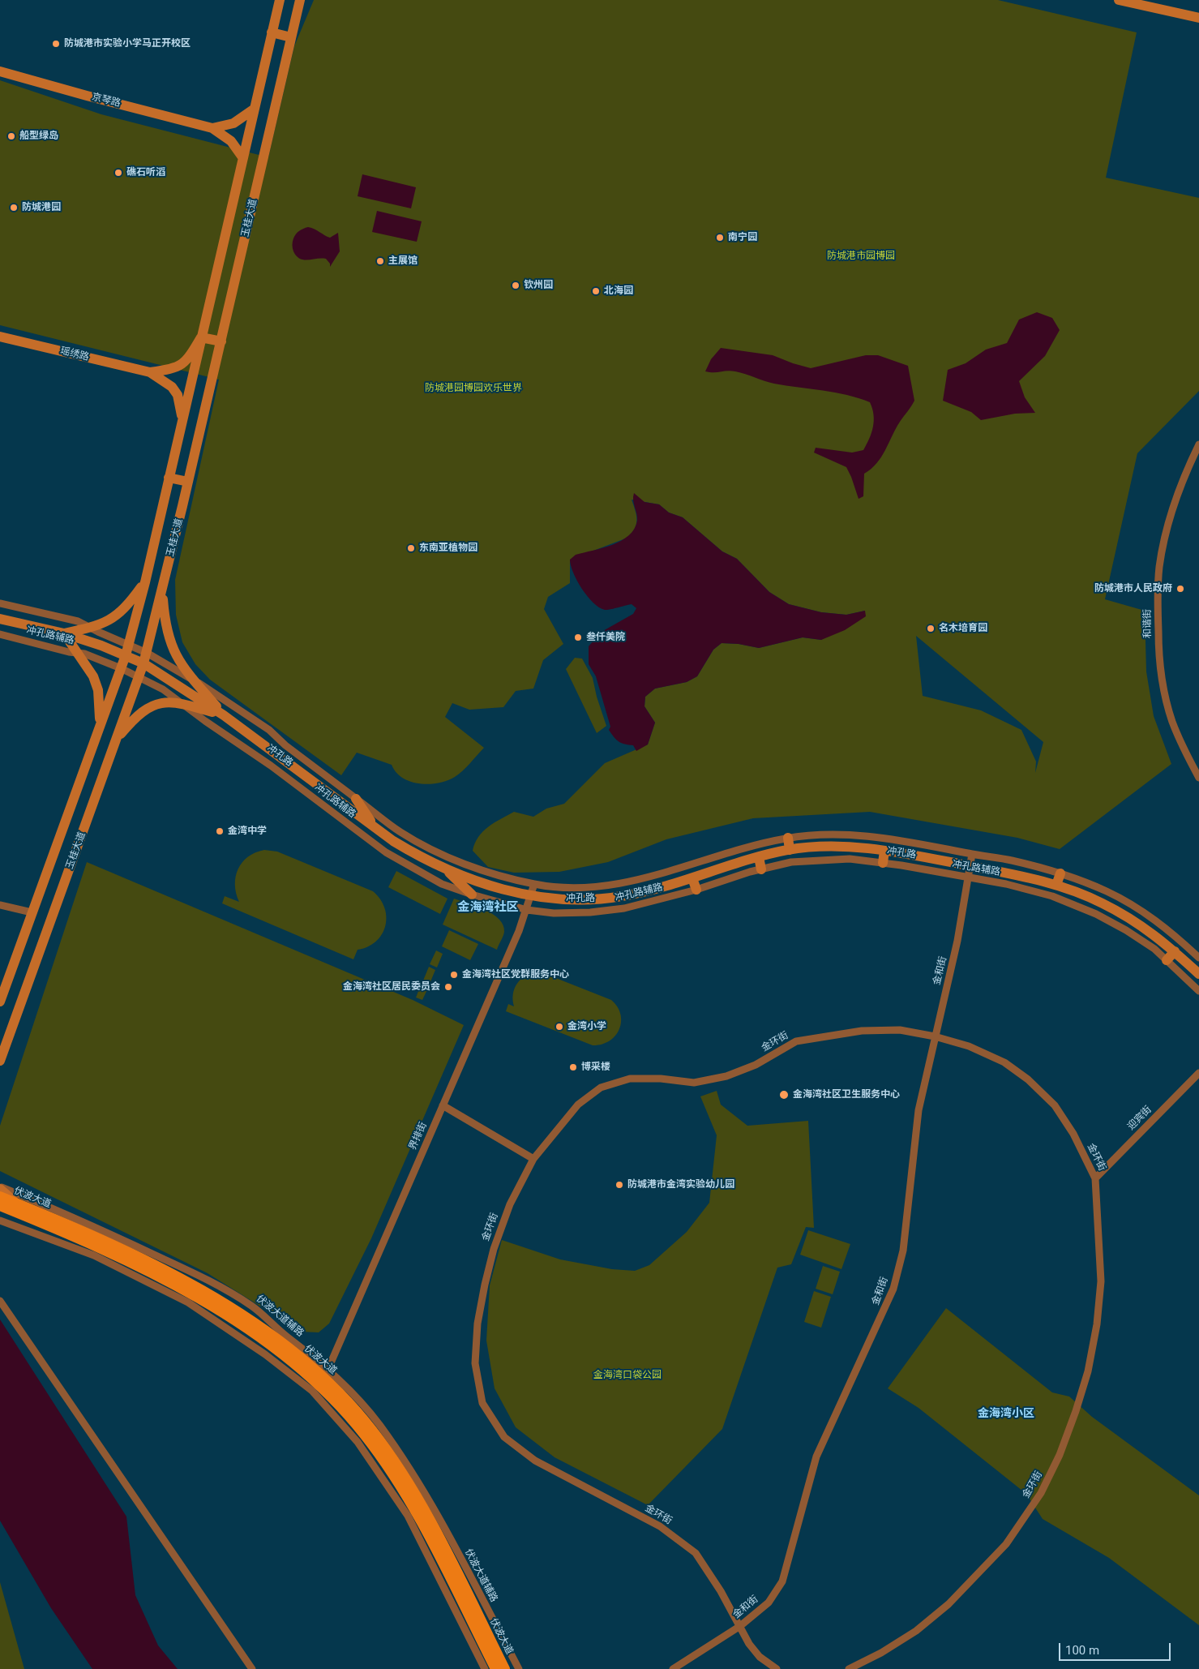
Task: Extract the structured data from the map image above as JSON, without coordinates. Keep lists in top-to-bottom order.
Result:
{
  "streets": {
    "main road": [
      "京琴路",
      "玉桂大道",
      "瑶绣路",
      "冲孔路",
      "伏波大道"
    ],
    "street": [
      "和谐街",
      "冲孔路辅路",
      "金和街",
      "金环街",
      "迎宾街",
      "界排街",
      "伏波大道辅路"
    ]
  },
  "crossings": [
    ["玉桂大道", "冲孔路辅路"],
    ["玉桂大道", "冲孔路"],
    ["冲孔路辅路", "金和街"],
    ["冲孔路辅路", "界排街"],
    ["冲孔路", "金和街"],
    ["冲孔路", "界排街"],
    ["金和街", "金环街"],
    ["金环街", "迎宾街"],
    ["界排街", "伏波大道"],
    ["伏波大道", "伏波大道辅路"]
  ],
  "districts": ["金海湾社区", "金海湾小区"],
  "parks": ["防城港市园博园", "防城港园博园欢乐世界", "金海湾口袋公园"],
  "places": [
    "防城港市实验小学马正开校区",
    "船型绿岛",
    "礁石听滔",
    "防城港园",
    "南宁园",
    "主展馆",
    "钦州园",
    "北海园",
    "东南亚植物园",
    "防城港市人民政府",
    "名木培育园",
    "叁仟美院",
    "金湾中学",
    "金海湾社区党群服务中心",
    "金海湾社区居民委员会",
    "金湾小学",
    "博采楼",
    "金海湾社区卫生服务中心",
    "防城港市金湾实验幼儿园"
  ],
  "scale_bar": "100 m"
}
